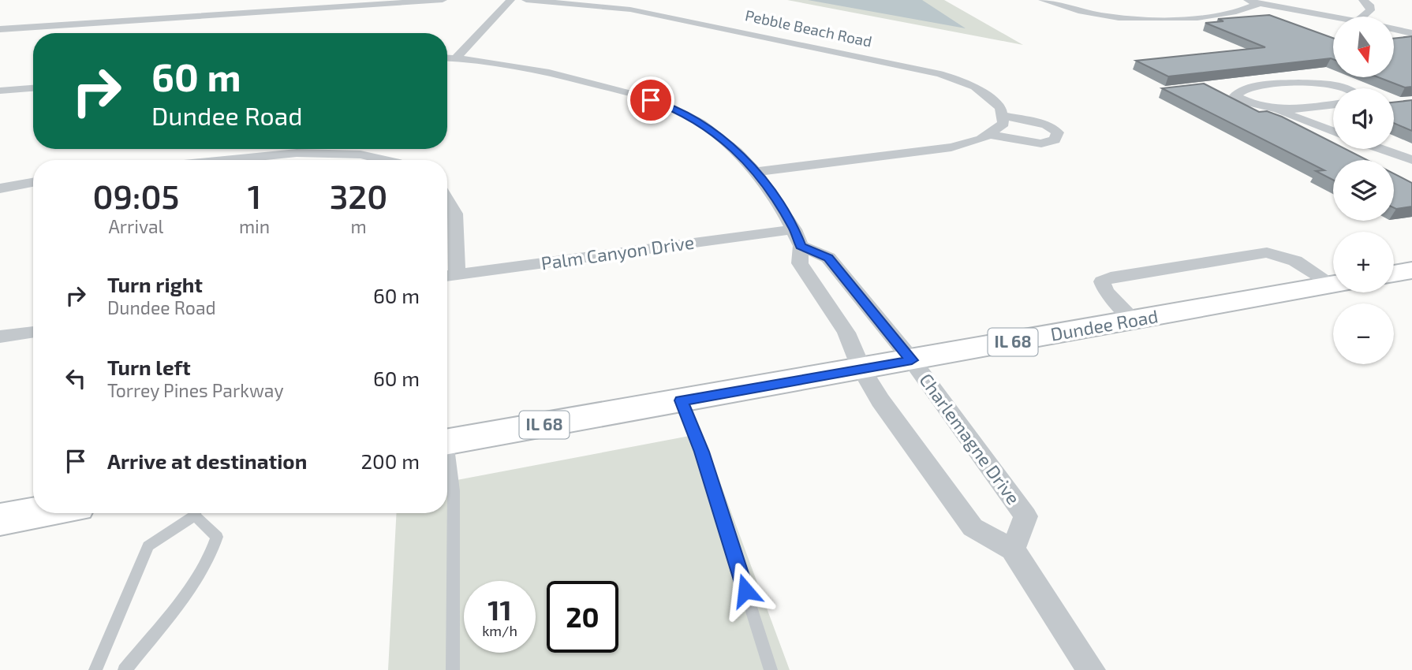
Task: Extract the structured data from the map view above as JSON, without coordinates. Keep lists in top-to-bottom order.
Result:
{
  "streets": {
    "main road": ["Dundee Road", "IL 68"],
    "street": ["Pebble Beach Road", "Palm Canyon Drive", "Charlemagne Drive"]
  },
  "crossings": [
    ["Dundee Road", "Charlemagne Drive"]
  ],
  "north": "bottom",
  "page": {
    "map_buttons": ["+", "−"],
    "turn": ["60 m", "Dundee Road"],
    "eta": [
      "09:05",
      "Arrival",
      "1",
      "min",
      "320",
      "m"
    ],
    "list": [
      {
        "name": "Turn right",
        "note": "Dundee Road",
        "value": "60 m"
      },
      {
        "name": "Turn left",
        "note": "Torrey Pines Parkway",
        "value": "60 m"
      },
      {
        "name": "Arrive at destination",
        "value": "200 m"
      }
    ],
    "speed": "11 km/h",
    "limit": "20"
  }
}
